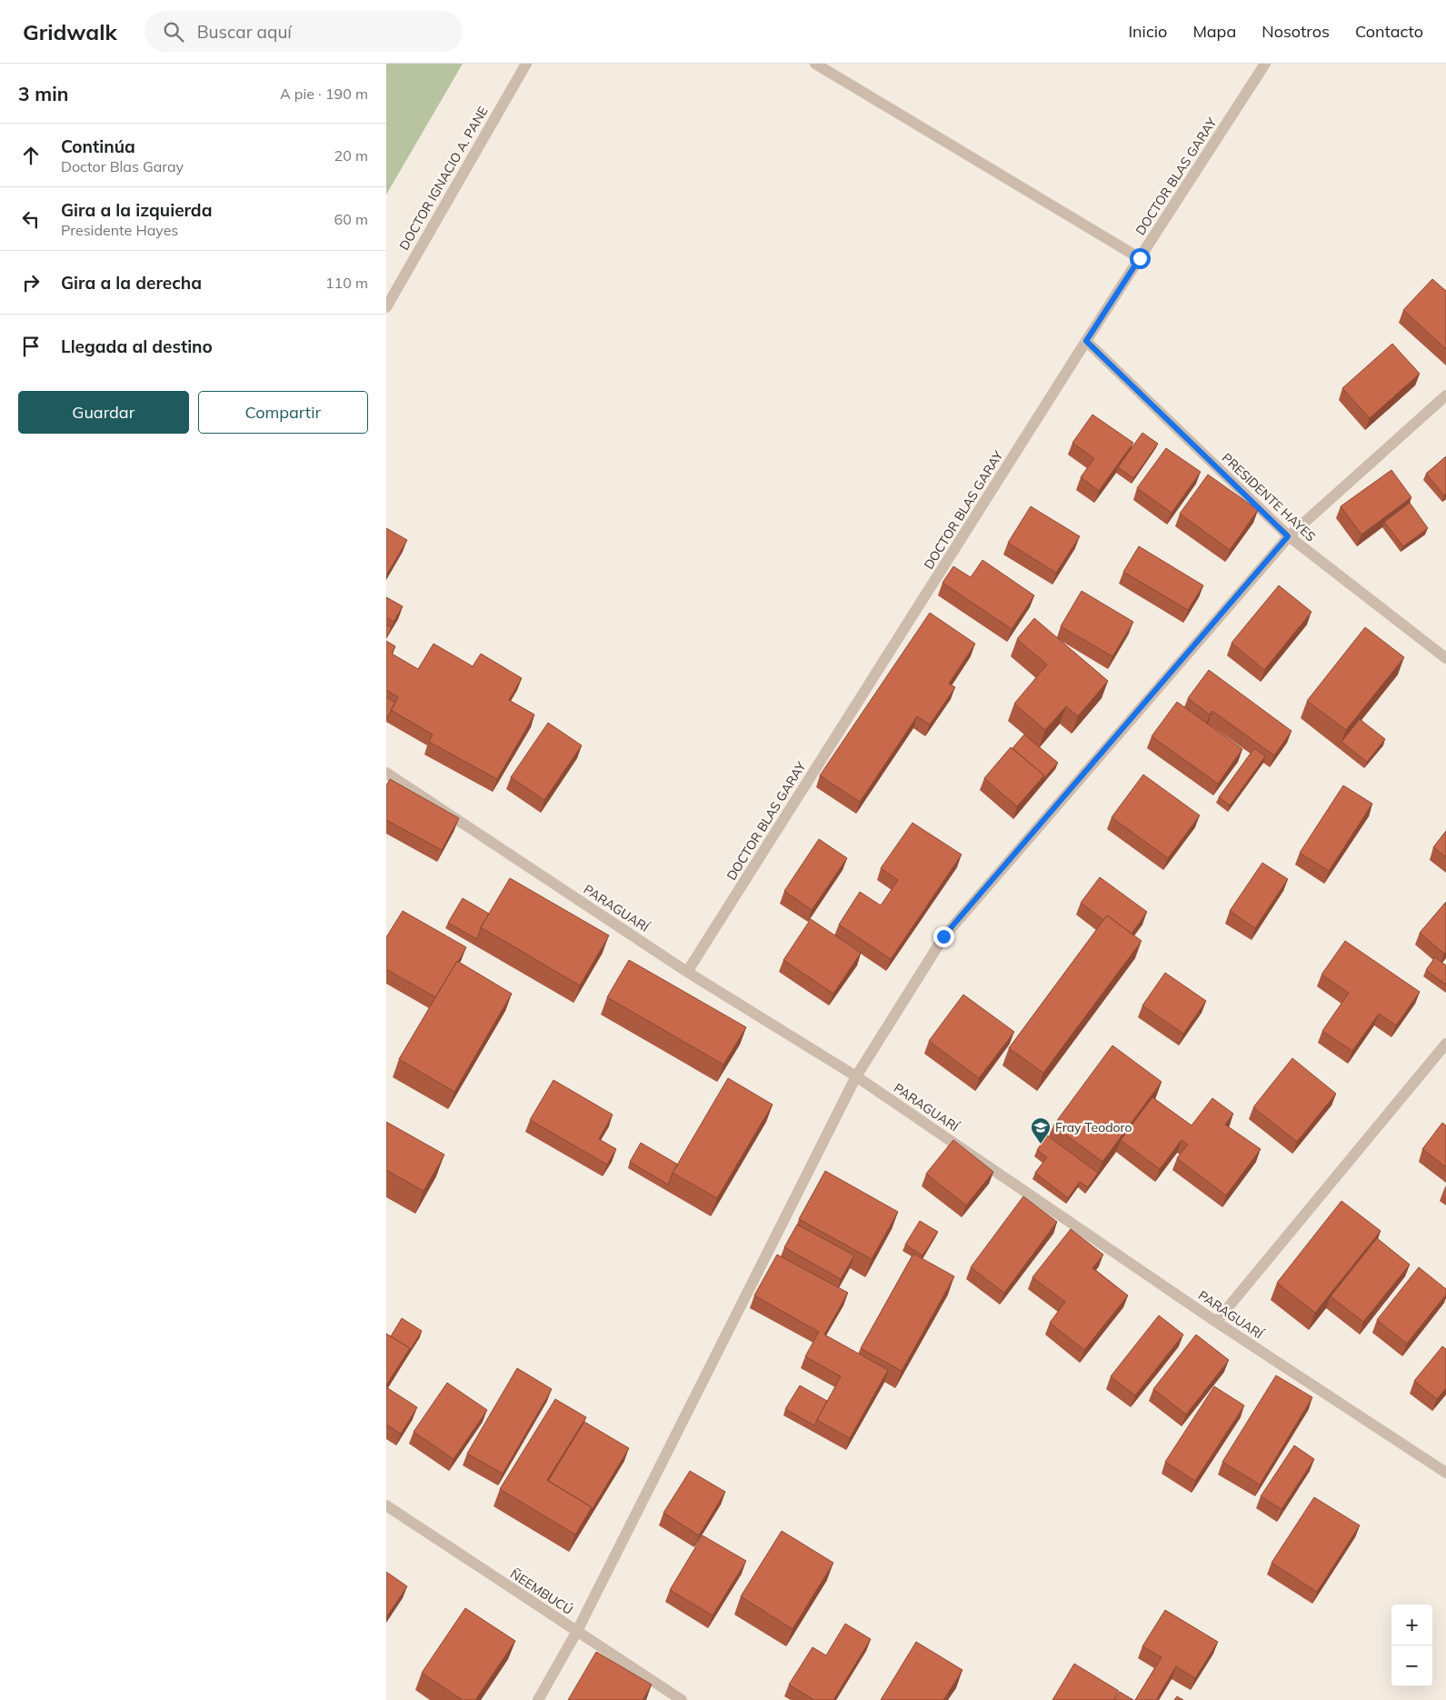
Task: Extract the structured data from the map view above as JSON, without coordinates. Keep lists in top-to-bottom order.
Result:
{
  "streets": {
    "street": [
      "DOCTOR BLAS GARAY",
      "DOCTOR IGNACIO A. PANE",
      "PRESIDENTE HAYES",
      "PARAGUARÍ",
      "ÑEEMBUCÚ"
    ]
  },
  "crossings": [
    ["DOCTOR BLAS GARAY", "PRESIDENTE HAYES"],
    ["DOCTOR BLAS GARAY", "PARAGUARÍ"]
  ],
  "places": {
    "school or university": ["Fray Teodoro"]
  },
  "page": {
    "header": "Gridwalk",
    "search": "Buscar aquí",
    "nav": [
      "Inicio",
      "Mapa",
      "Nosotros",
      "Contacto"
    ],
    "heading": ["3 min", "A pie · 190 m"],
    "list": [
      ["Continúa", "Doctor Blas Garay", "20 m"],
      ["Gira a la izquierda", "Presidente Hayes", "60 m"],
      ["Gira a la derecha", "110 m"],
      "Llegada al destino"
    ],
    "buttons": ["Guardar", "Compartir"],
    "map_buttons": ["+", "−"]
  }
}
